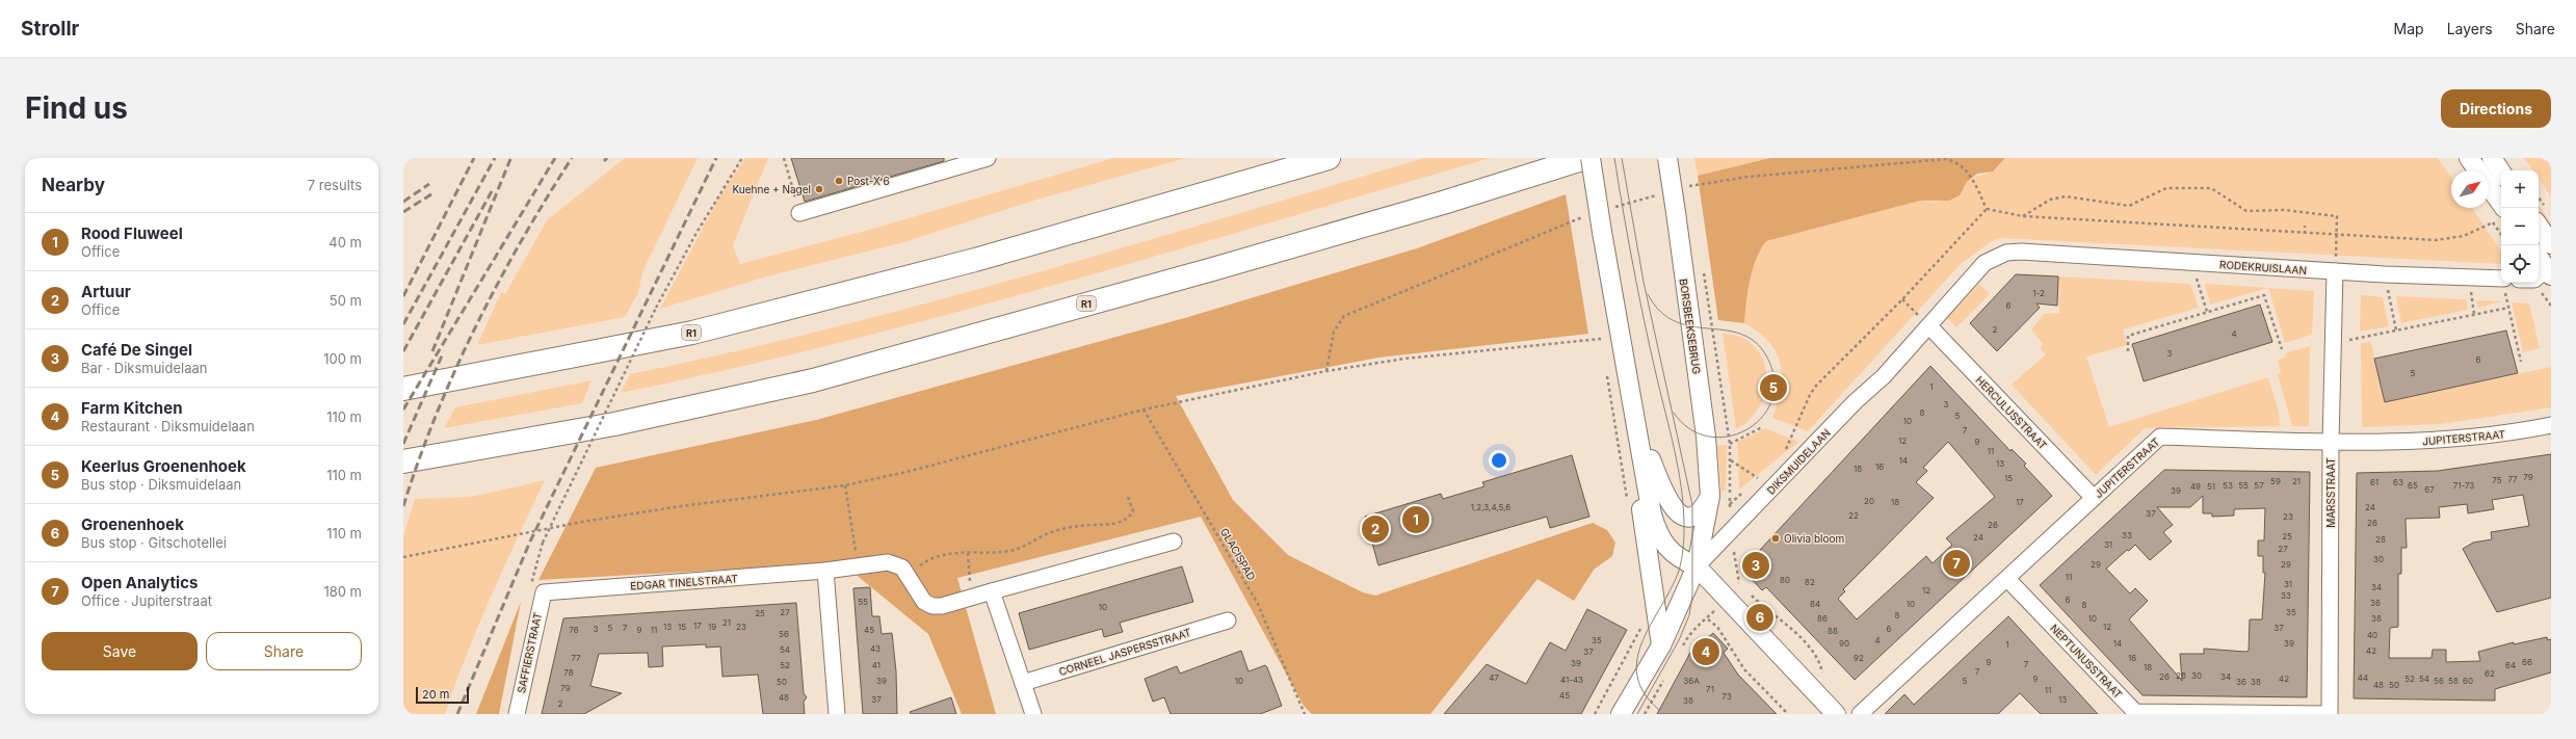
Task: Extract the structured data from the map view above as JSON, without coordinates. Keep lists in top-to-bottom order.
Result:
{
  "streets": {
    "highway": ["R1"],
    "street": [
      "RODEKRUISLAAN",
      "BORSBEEKSEBRUG",
      "HERCULUSSTRAAT",
      "JUPITERSTRAAT",
      "DIKSMUIDELAAN",
      "MARSSTRAAT",
      "EDGAR TINELSTRAAT",
      "CORNEEL JASPERSSTRAAT",
      "SAFFIERSTRAAT",
      "NEPTUNUSSTRAAT"
    ],
    "path": ["GLACISPAD"]
  },
  "crossings": [
    ["RODEKRUISLAAN", "DIKSMUIDELAAN"],
    ["RODEKRUISLAAN", "MARSSTRAAT"],
    ["BORSBEEKSEBRUG", "DIKSMUIDELAAN"],
    ["HERCULUSSTRAAT", "JUPITERSTRAAT"],
    ["HERCULUSSTRAAT", "DIKSMUIDELAAN"],
    ["JUPITERSTRAAT", "MARSSTRAAT"],
    ["JUPITERSTRAAT", "NEPTUNUSSTRAAT"],
    ["MARSSTRAAT", "NEPTUNUSSTRAAT"],
    ["EDGAR TINELSTRAAT", "SAFFIERSTRAAT"]
  ],
  "places": ["Post-X 6", "Kuehne + Nagel", "Olivia bloom"],
  "house_numbers": [
    "1-2",
    "6",
    "2",
    "4",
    "3",
    "6",
    "5",
    "1",
    "3",
    "8",
    "5",
    "10",
    "7",
    "12",
    "9",
    "11",
    "14",
    "13",
    "16",
    "18",
    "79",
    "15",
    "77",
    "75",
    "59",
    "21",
    "61",
    "63",
    "53",
    "55",
    "57",
    "65",
    "71-73",
    "49",
    "51",
    "67",
    "39",
    "20",
    "18",
    "17",
    "1,2,3,4,5,6",
    "24",
    "37",
    "22",
    "23",
    "26",
    "26",
    "33",
    "25",
    "24",
    "28",
    "31",
    "27",
    "30",
    "29",
    "29",
    "11",
    "80",
    "82",
    "31",
    "34",
    "12",
    "33",
    "6",
    "55",
    "36",
    "84",
    "10",
    "8",
    "10",
    "27",
    "35",
    "25",
    "8",
    "86",
    "10",
    "38",
    "21",
    "17",
    "13",
    "15",
    "19",
    "23",
    "12",
    "5",
    "7",
    "37",
    "3",
    "6",
    "76",
    "9",
    "11",
    "45",
    "88",
    "56",
    "40",
    "35",
    "4",
    "90",
    "14",
    "39",
    "1",
    "43",
    "54",
    "42",
    "37",
    "77",
    "92",
    "16",
    "9",
    "66",
    "39",
    "7",
    "52",
    "41",
    "64",
    "18",
    "7",
    "78",
    "62",
    "28",
    "30",
    "26",
    "34",
    "47",
    "44",
    "9",
    "42",
    "52",
    "54",
    "41-43",
    "39",
    "10",
    "36A",
    "5",
    "56",
    "58",
    "60",
    "50",
    "36",
    "38",
    "48",
    "50",
    "79",
    "71",
    "11",
    "45",
    "73",
    "48",
    "37",
    "13",
    "38",
    "2"
  ],
  "scale_bar": "20 m",
  "north": "top right",
  "page": {
    "header": "Strollr",
    "nav": ["Map", "Layers", "Share"],
    "buttons": [
      "Directions",
      ["Save", "Share"]
    ],
    "title": "Find us",
    "heading": ["Nearby", "7 results"],
    "map_buttons": ["+", "−"],
    "list": [
      {
        "mark": "1",
        "name": "Rood Fluweel",
        "note": "Office",
        "value": "40 m"
      },
      {
        "mark": "2",
        "name": "Artuur",
        "note": "Office",
        "value": "50 m"
      },
      {
        "mark": "3",
        "name": "Café De Singel",
        "note": "Bar · Diksmuidelaan",
        "value": "100 m"
      },
      {
        "mark": "4",
        "name": "Farm Kitchen",
        "note": "Restaurant · Diksmuidelaan",
        "value": "110 m"
      },
      {
        "mark": "5",
        "name": "Keerlus Groenenhoek",
        "note": "Bus stop · Diksmuidelaan",
        "value": "110 m"
      },
      {
        "mark": "6",
        "name": "Groenenhoek",
        "note": "Bus stop · Gitschotellei",
        "value": "110 m"
      },
      {
        "mark": "7",
        "name": "Open Analytics",
        "note": "Office · Jupiterstraat",
        "value": "180 m"
      }
    ],
    "pins": [
      "5",
      "1",
      "2",
      "7",
      "3",
      "6",
      "4"
    ],
    "scale": "20 m"
  }
}
